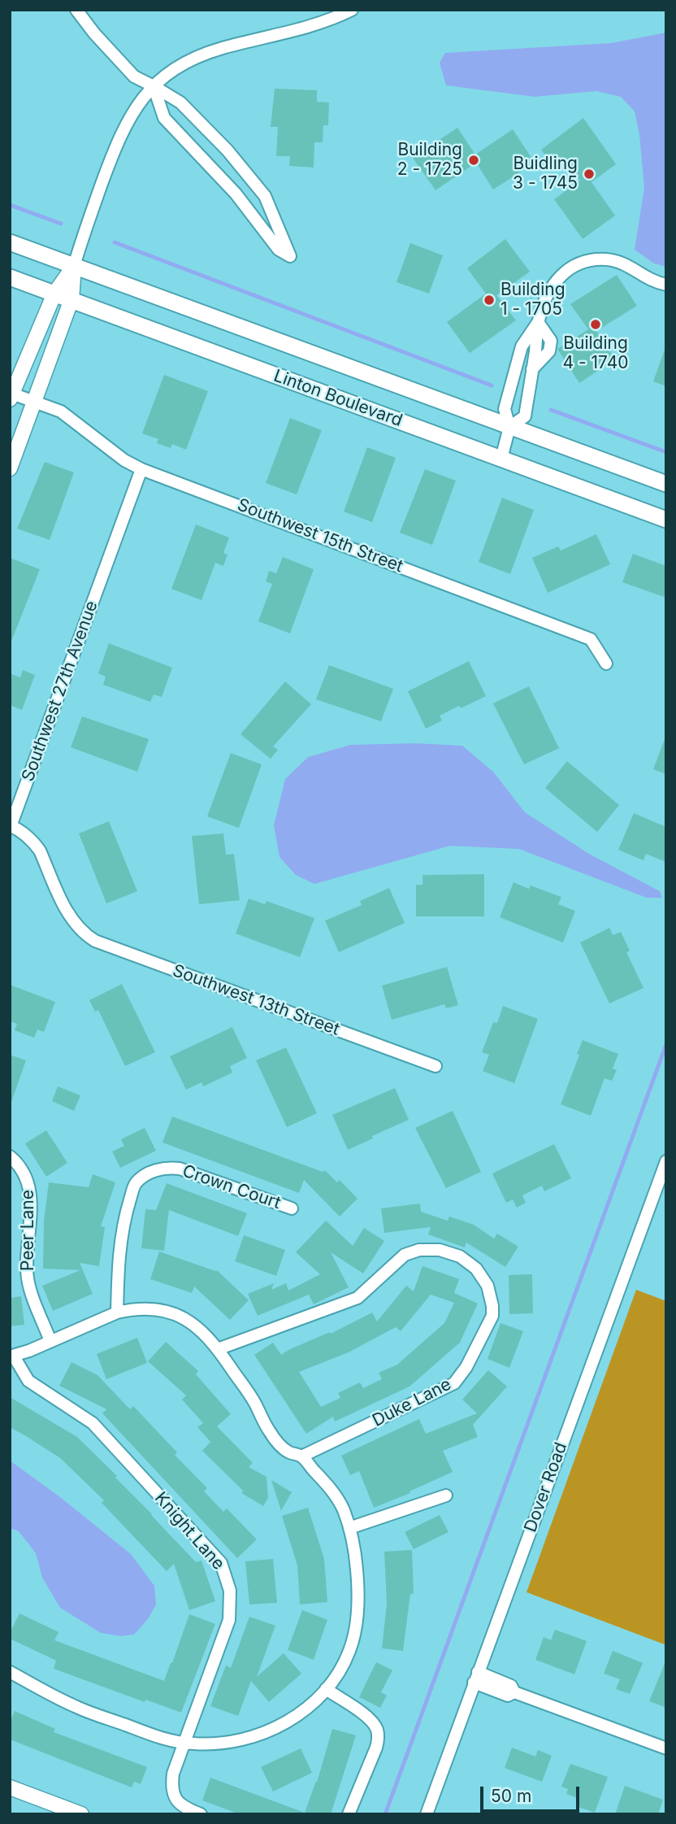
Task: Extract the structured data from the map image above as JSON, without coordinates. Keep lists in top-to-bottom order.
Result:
{
  "streets": {
    "main road": ["Linton Boulevard"],
    "street": [
      "Southwest 15th Street",
      "Southwest 27th Avenue",
      "Southwest 13th Street",
      "Crown Court",
      "Peer Lane",
      "Duke Lane",
      "Dover Road",
      "Knight Lane"
    ]
  },
  "crossings": [
    ["Southwest 15th Street", "Southwest 27th Avenue"],
    ["Southwest 27th Avenue", "Southwest 13th Street"]
  ],
  "places": [
    "Building 2 - 1725",
    "Buidling 3 - 1745",
    "Building 1 - 1705",
    "Building 4 - 1740"
  ],
  "scale_bar": "50 m"
}
